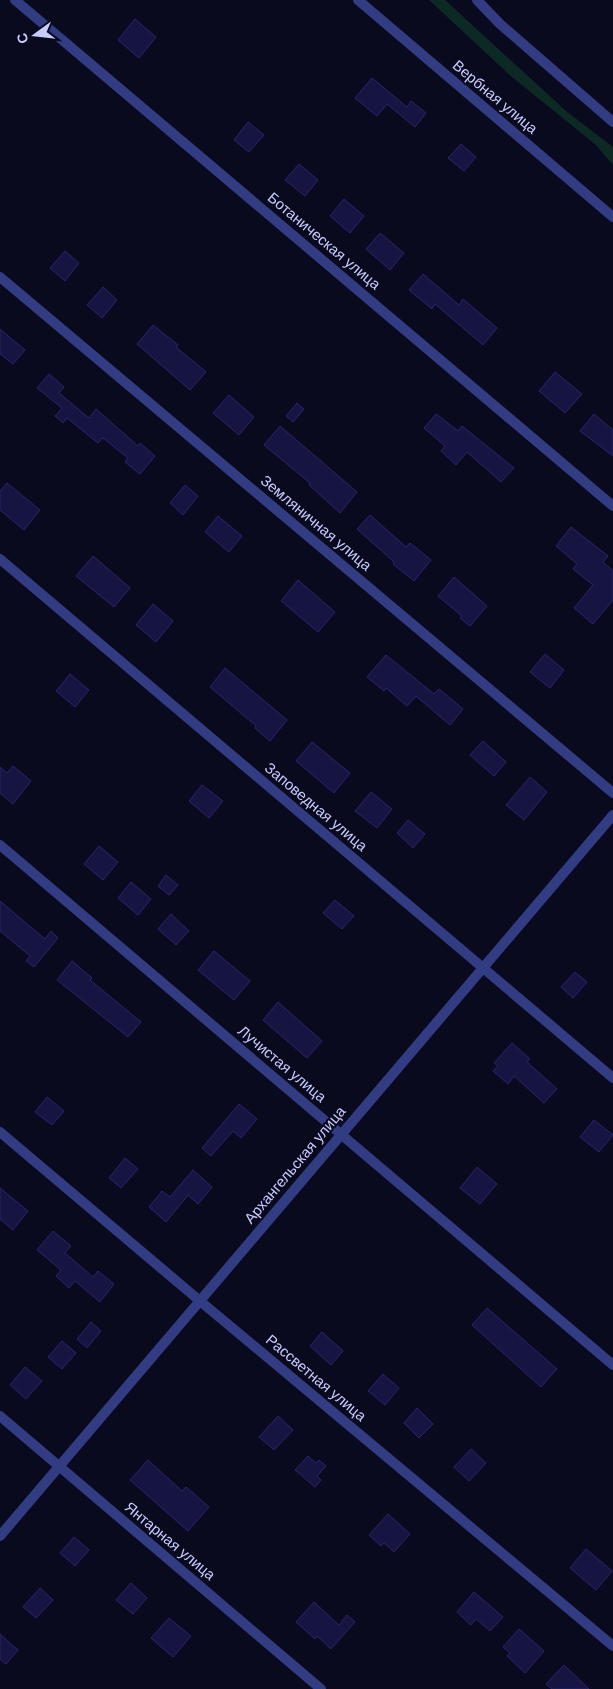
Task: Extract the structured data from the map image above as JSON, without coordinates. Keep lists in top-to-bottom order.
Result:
{
  "streets": {
    "street": [
      "Вербная улица",
      "Ботаническая улица",
      "Земляничная улица",
      "Заповедная улица",
      "Лучистая улица",
      "Архангельская улица",
      "Рассветная улица",
      "Янтарная улица"
    ]
  },
  "crossings": [
    ["Заповедная улица", "Архангельская улица"],
    ["Лучистая улица", "Архангельская улица"],
    ["Архангельская улица", "Рассветная улица"],
    ["Архангельская улица", "Янтарная улица"]
  ],
  "north": "left"
}
